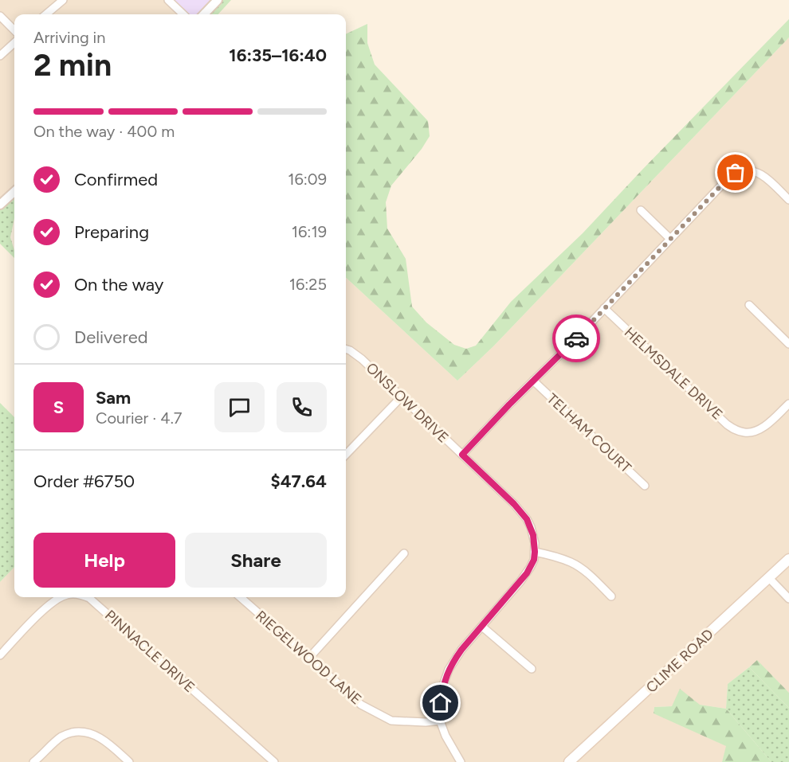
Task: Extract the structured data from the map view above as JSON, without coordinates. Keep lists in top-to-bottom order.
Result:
{
  "streets": {
    "main road": ["CLIME ROAD"],
    "street": [
      "HELMSDALE DRIVE",
      "ONSLOW DRIVE",
      "TELHAM COURT",
      "PINNACLE DRIVE",
      "RIEGELWOOD LANE"
    ]
  },
  "page": {
    "heading": ["2 min", "Arriving in", "16:35–16:40"],
    "panel": [
      "Sam",
      "Courier · 4.7",
      "Order #6750",
      "$47.64"
    ],
    "bar": "On the way · 400 m",
    "list": [
      ["Confirmed", "16:09"],
      ["Preparing", "16:19"],
      ["On the way", "16:25"],
      "Delivered"
    ],
    "round": "S",
    "buttons": ["Help", "Share"]
  }
}
